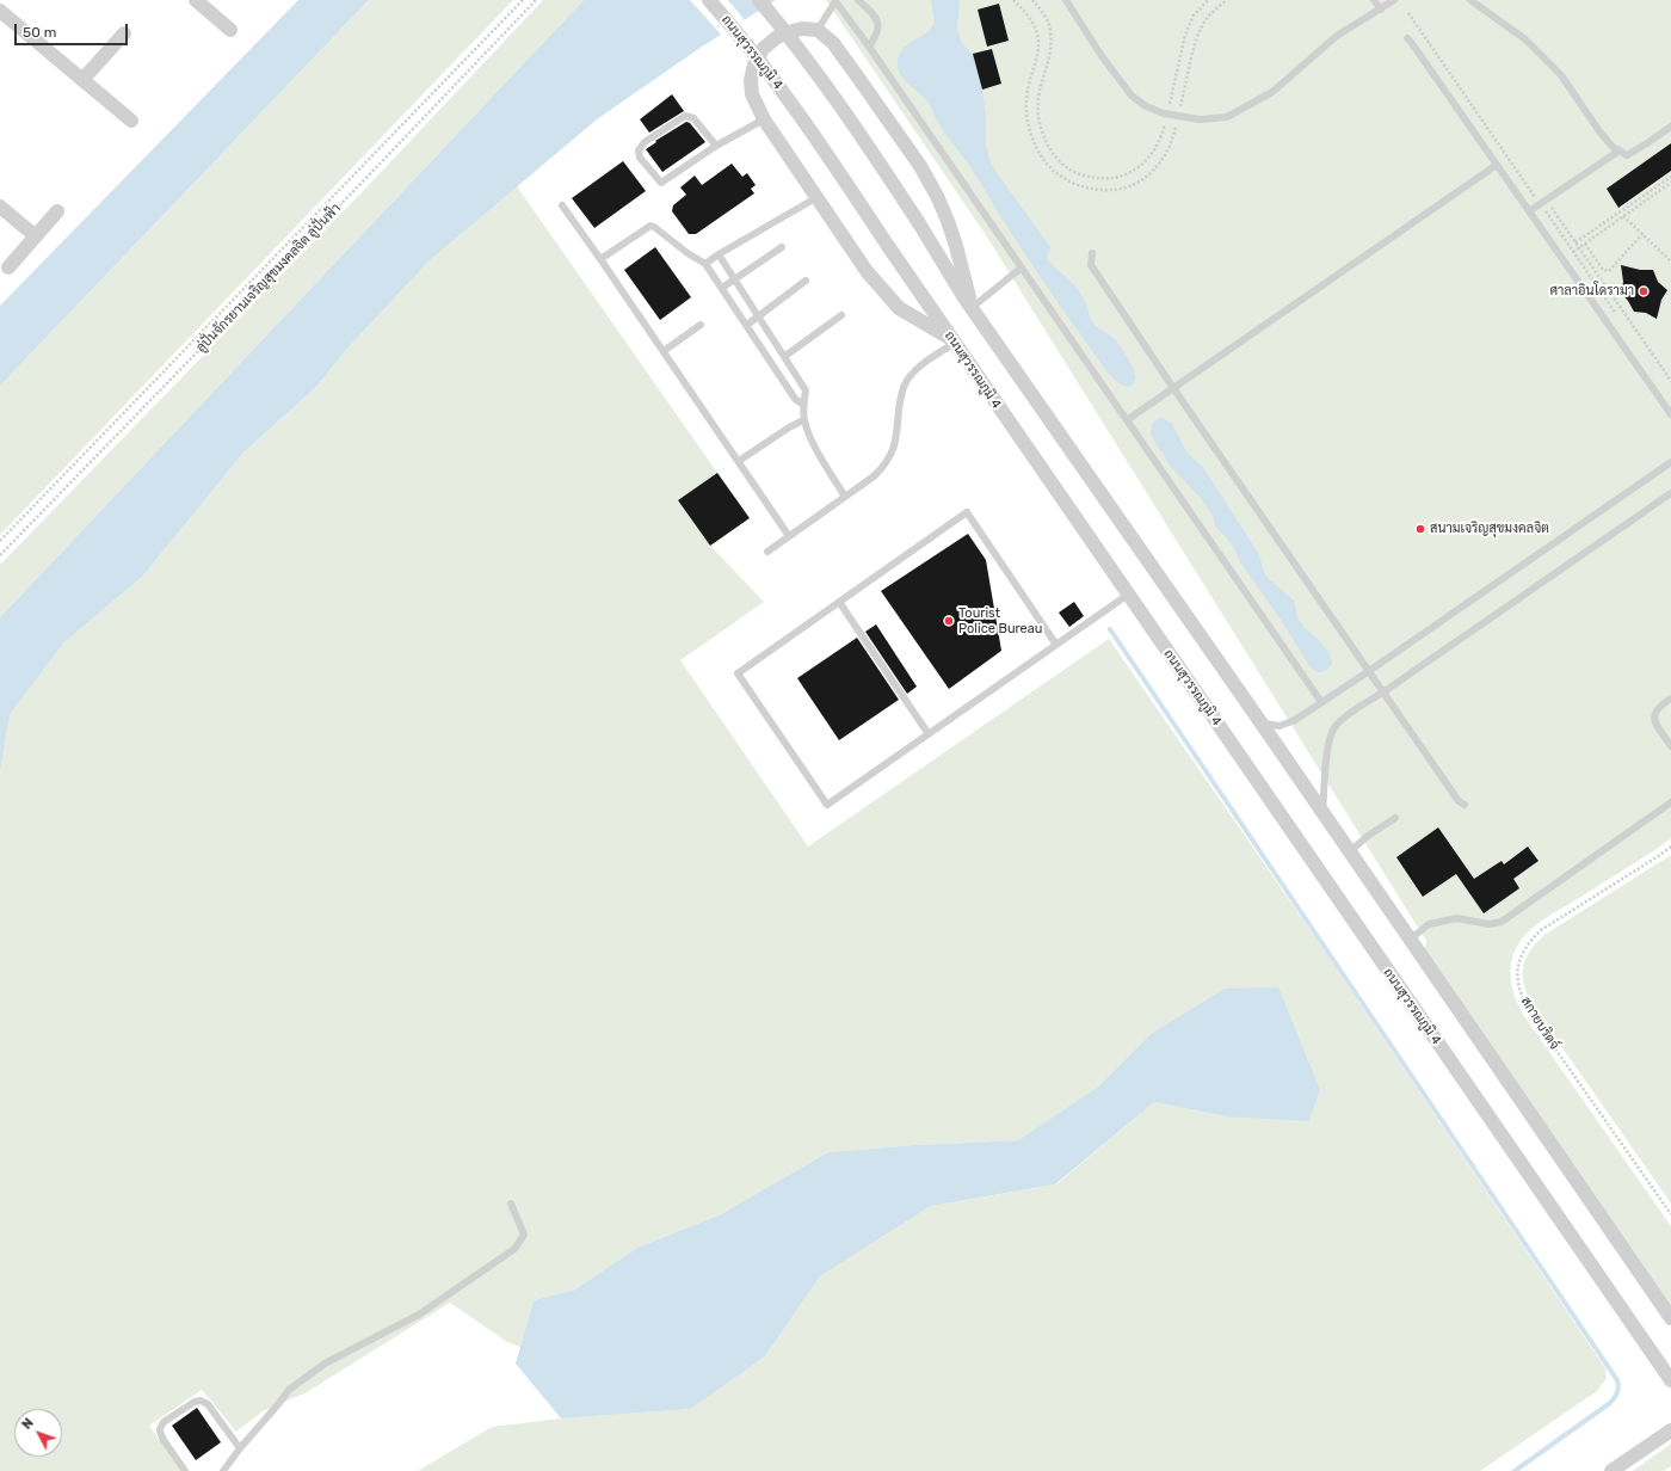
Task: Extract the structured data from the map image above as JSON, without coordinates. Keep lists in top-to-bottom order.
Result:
{
  "streets": {
    "street": ["ถนนสุวรรณภูมิ 4"],
    "path": ["ลู่ปั่นจักรยานเจริญสุขมงคลจิต ลู่ปั่นฟ้า", "สกายบริดจ์"]
  },
  "places": ["ศาลาอินโดรามา", "สนามเจริญสุขมงคลจิต", "Tourist Police Bureau"],
  "scale_bar": "50 m",
  "north": "top left"
}
